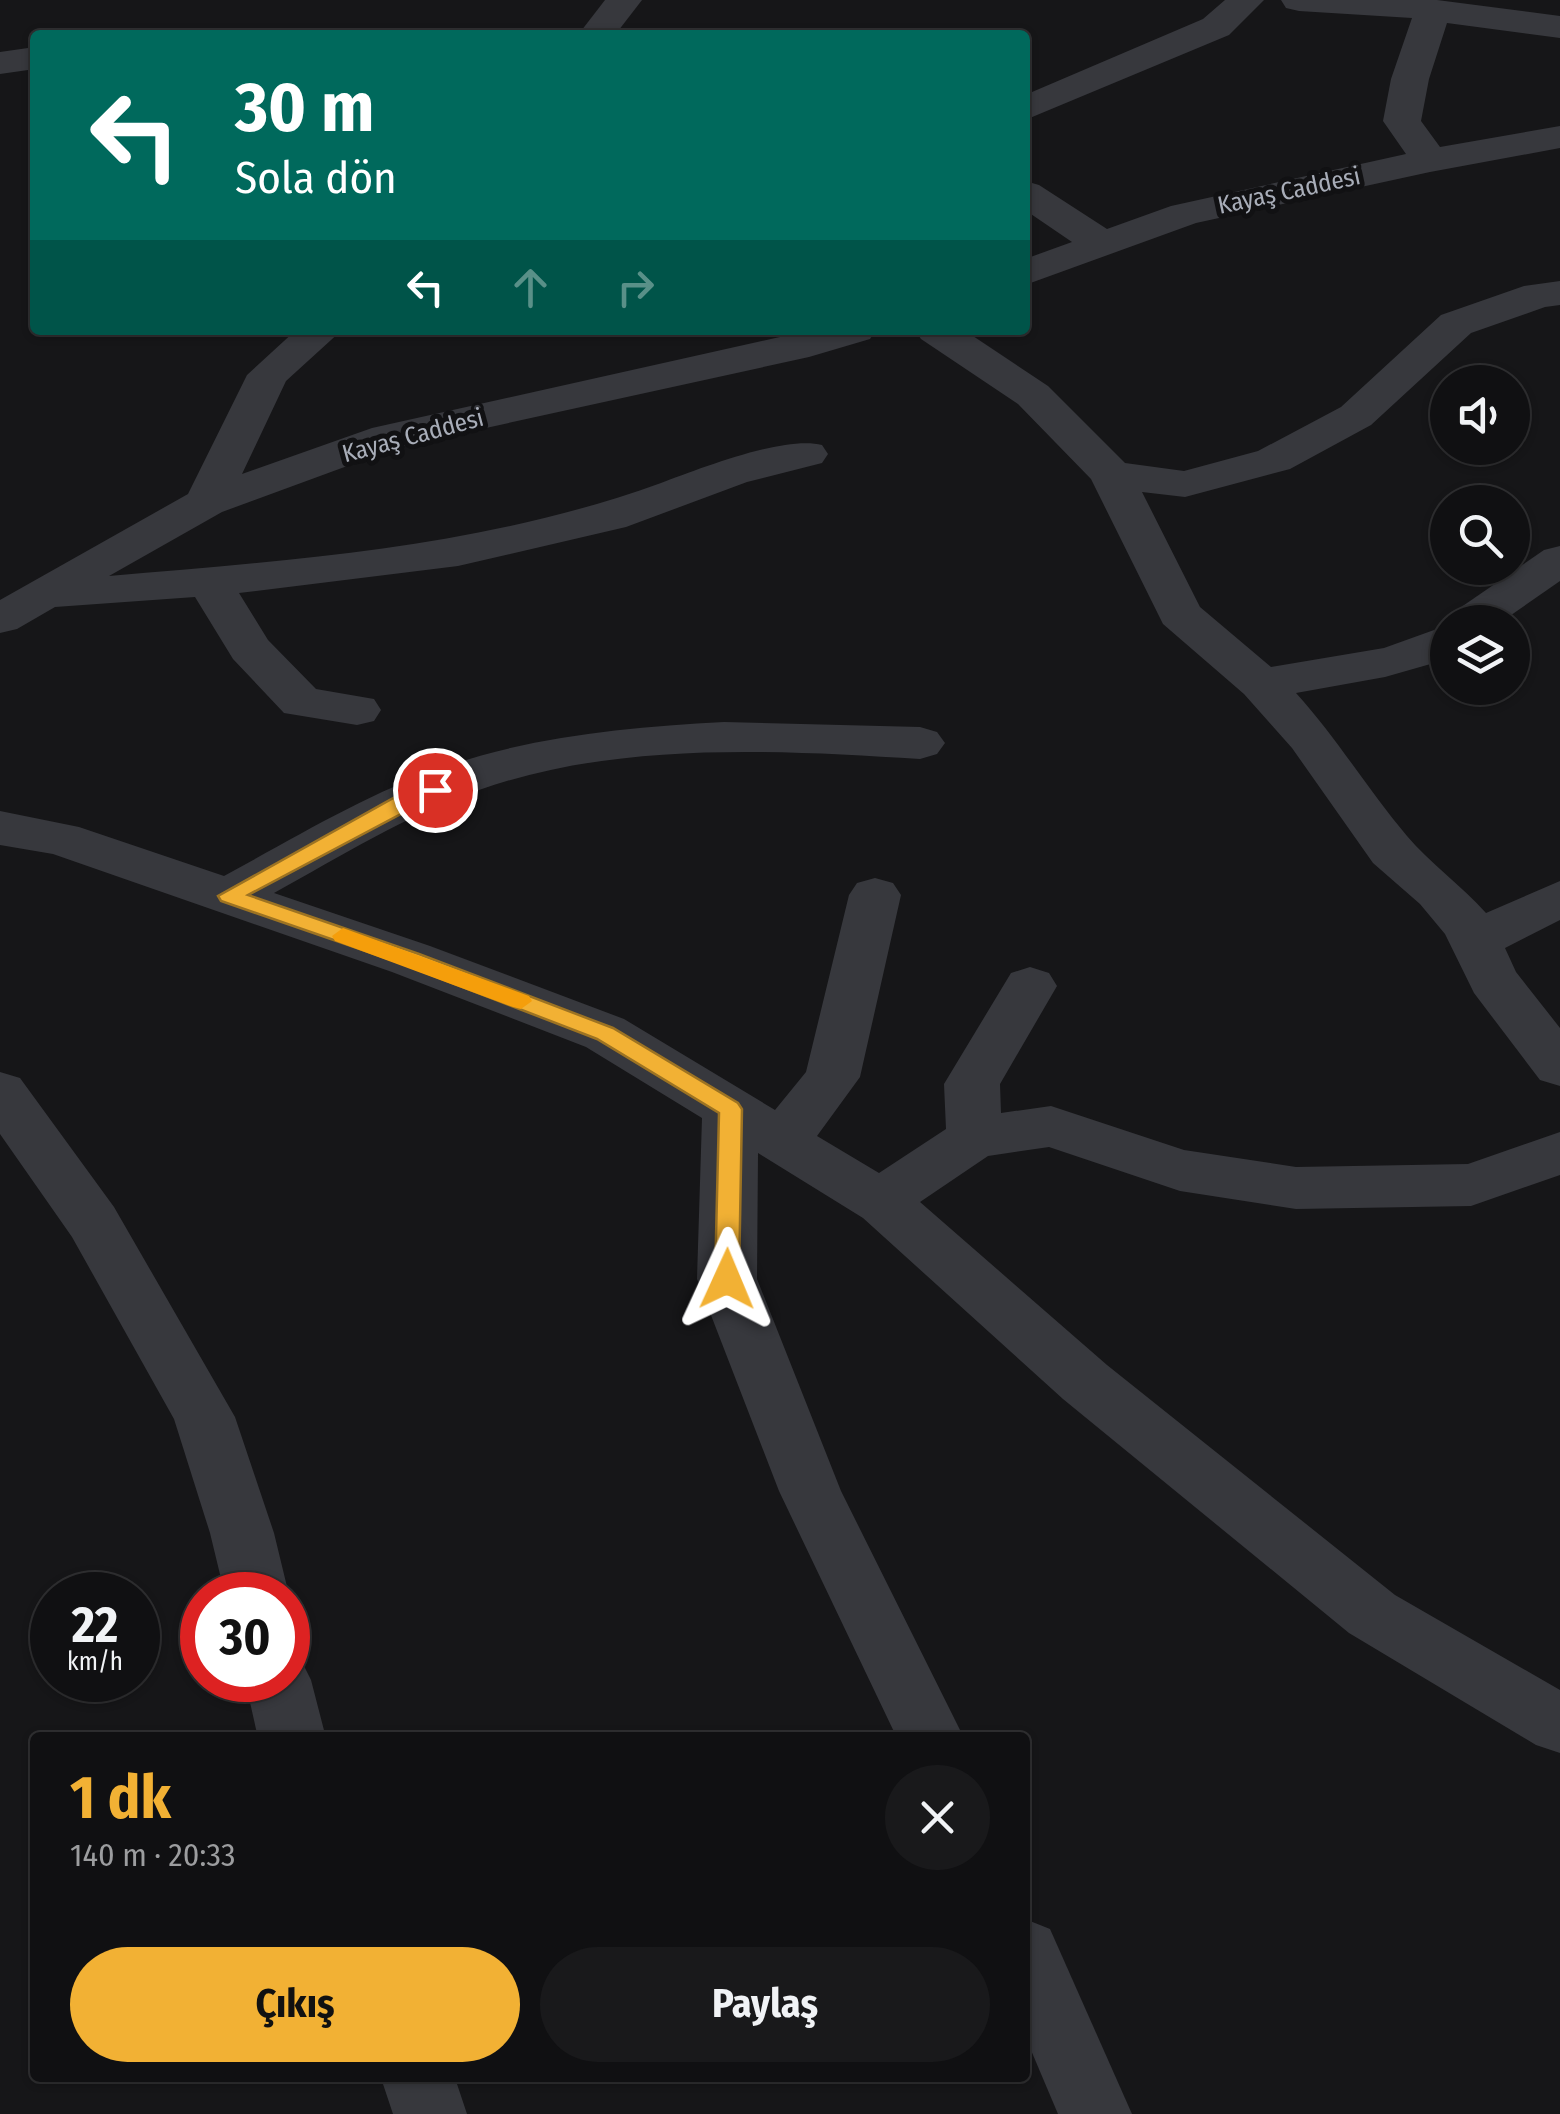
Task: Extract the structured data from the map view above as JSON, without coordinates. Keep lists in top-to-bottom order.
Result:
{
  "streets": {
    "street": ["Kayaş Caddesi"]
  },
  "page": {
    "turn": ["30 m", "Sola dön"],
    "speed": "22 km/h",
    "limit": "30",
    "heading": ["1 dk", "140 m · 20:33"],
    "buttons": ["Çıkış", "Paylaş"]
  }
}
